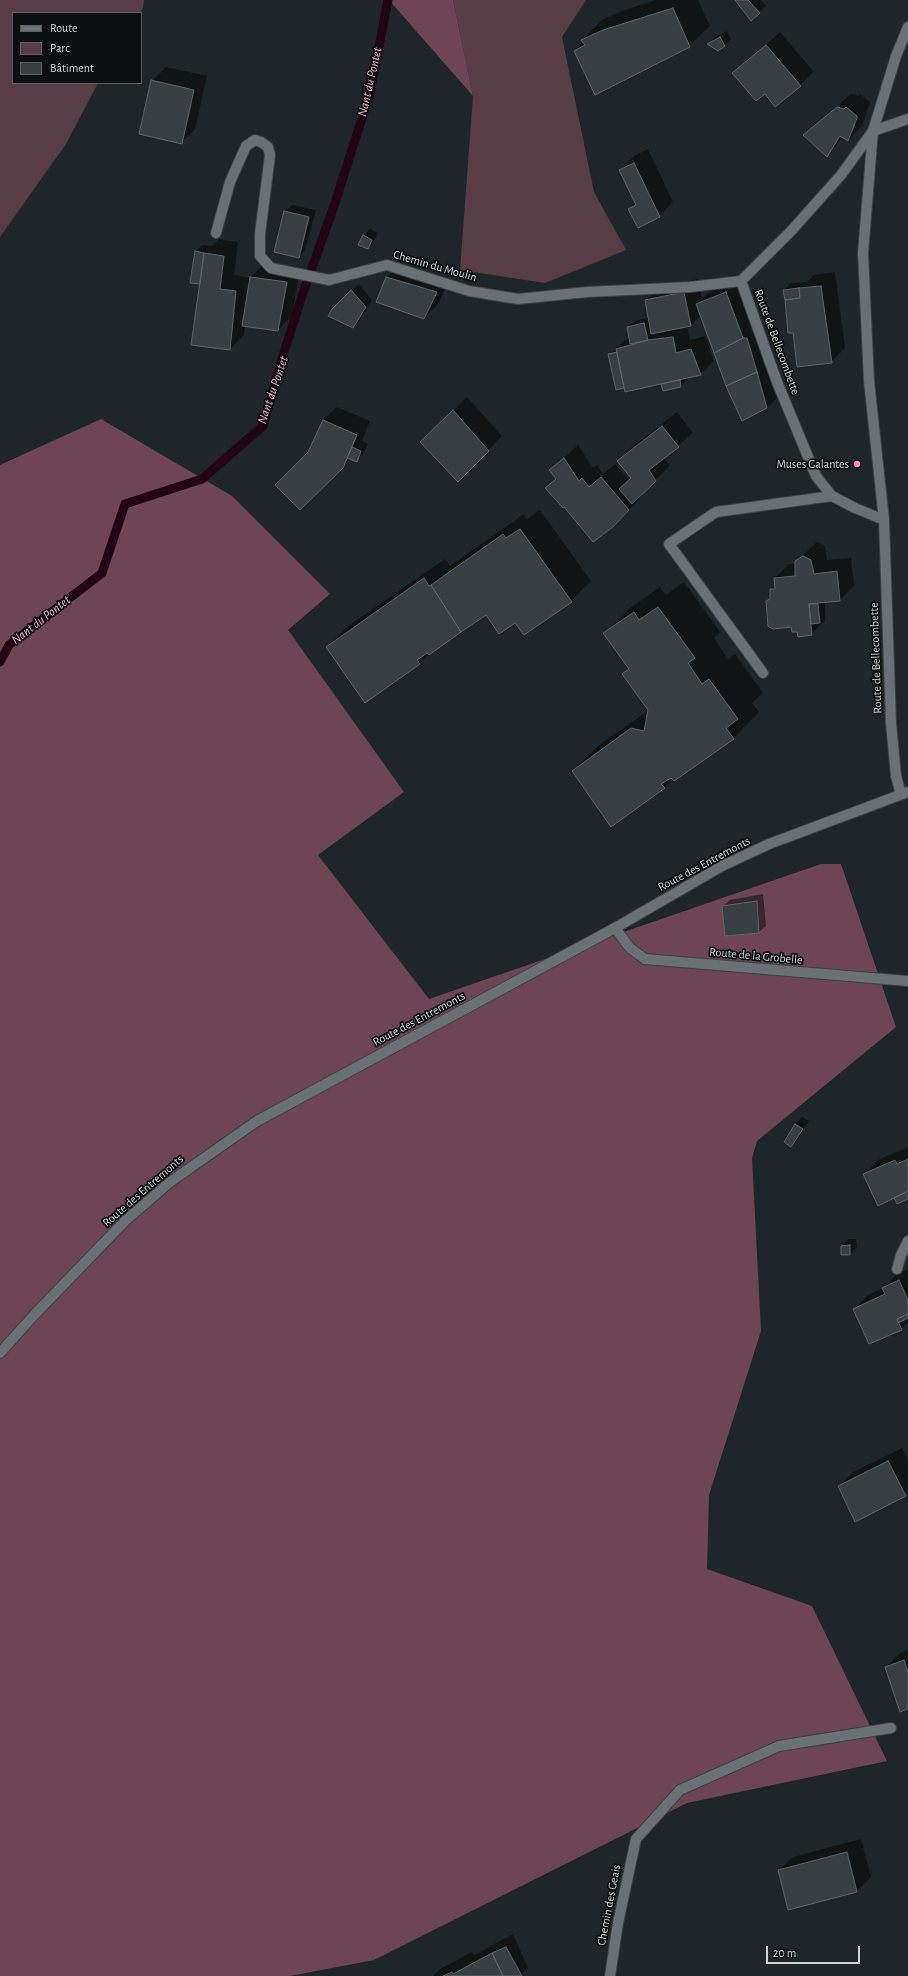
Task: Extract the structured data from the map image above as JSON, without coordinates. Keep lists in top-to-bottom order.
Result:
{
  "streets": {
    "street": [
      "Chemin du Moulin",
      "Route de Bellecombette",
      "Route des Entremonts",
      "Route de la Grobelle",
      "Chemin des Geais"
    ]
  },
  "crossings": [
    ["Chemin du Moulin", "Route de Bellecombette"],
    ["Route de Bellecombette", "Route des Entremonts"],
    ["Route des Entremonts", "Route de la Grobelle"]
  ],
  "water": ["Nant du Pontet"],
  "places": ["Muses Galantes"],
  "legend": ["Route", "Parc", "Bâtiment"],
  "scale_bar": "20 m"
}
